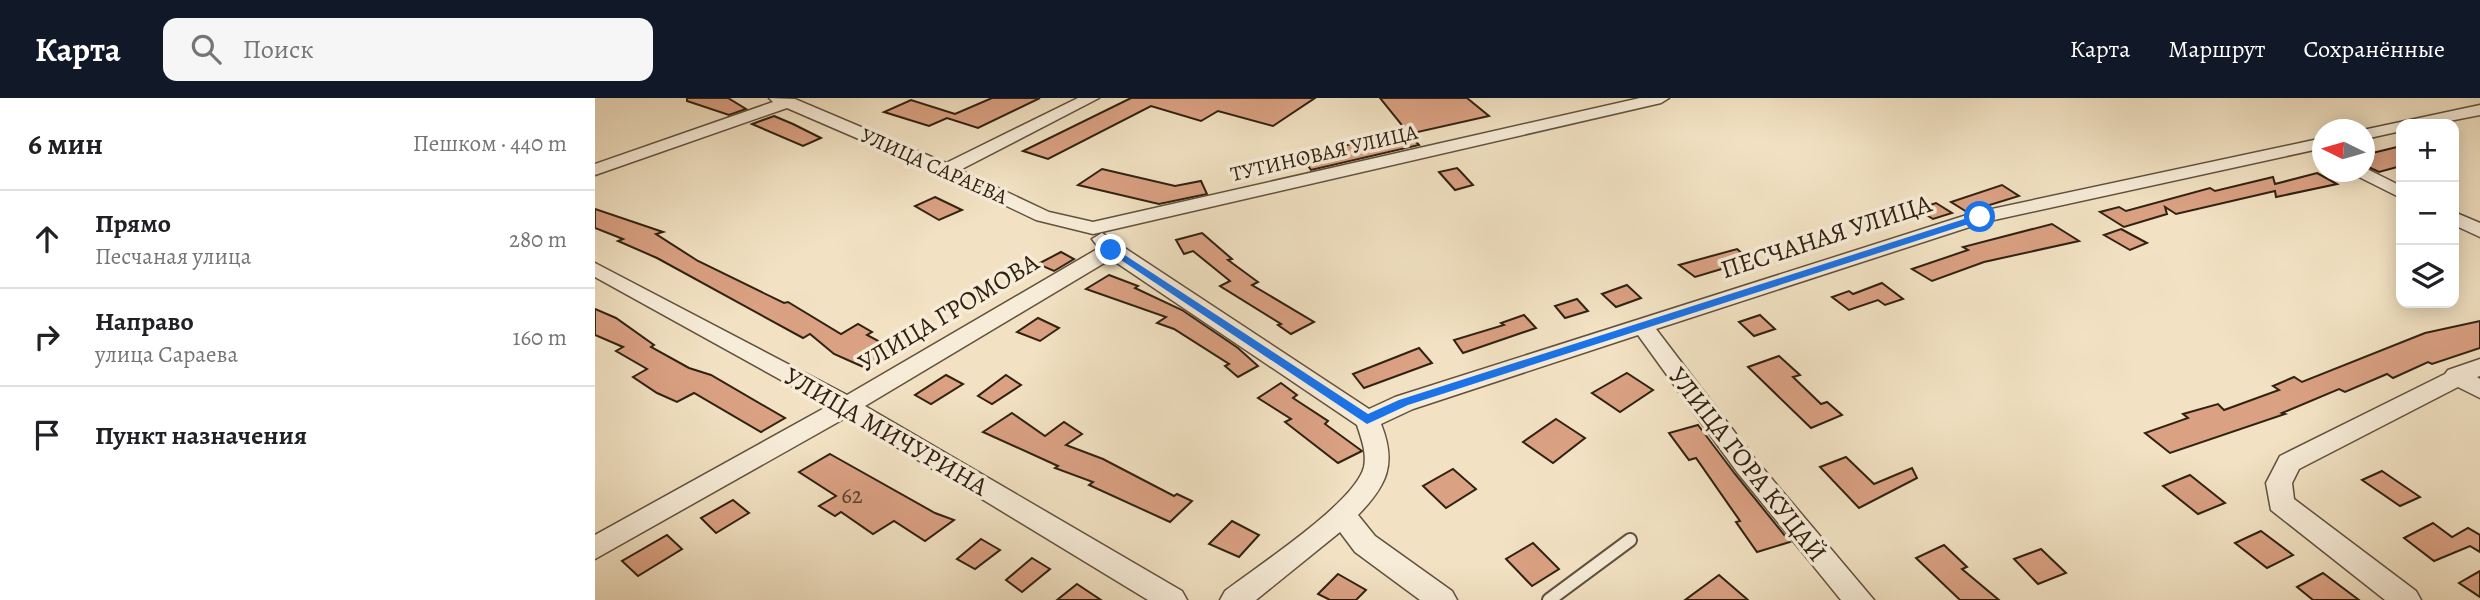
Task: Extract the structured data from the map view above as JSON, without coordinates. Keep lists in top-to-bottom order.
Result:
{
  "streets": {
    "street": [
      "ТУТИНОВАЯ УЛИЦА",
      "УЛИЦА САРАЕВА",
      "ПЕСЧАНАЯ УЛИЦА",
      "УЛИЦА ГРОМОВА",
      "УЛИЦА МИЧУРИНА",
      "УЛИЦА ГОРА КУЦАЙ"
    ]
  },
  "crossings": [
    ["ТУТИНОВАЯ УЛИЦА", "УЛИЦА САРАЕВА"],
    ["ПЕСЧАНАЯ УЛИЦА", "УЛИЦА ГОРА КУЦАЙ"],
    ["УЛИЦА ГРОМОВА", "УЛИЦА МИЧУРИНА"]
  ],
  "house_numbers": ["62"],
  "north": "left",
  "page": {
    "header": "Карта",
    "search": "Поиск",
    "nav": ["Карта", "Маршрут", "Сохранённые"],
    "heading": ["6 мин", "Пешком · 440 m"],
    "map_buttons": ["+", "−"],
    "list": [
      ["Прямо", "Песчаная улица", "280 m"],
      ["Направо", "улица Сараева", "160 m"],
      "Пункт назначения"
    ]
  }
}
